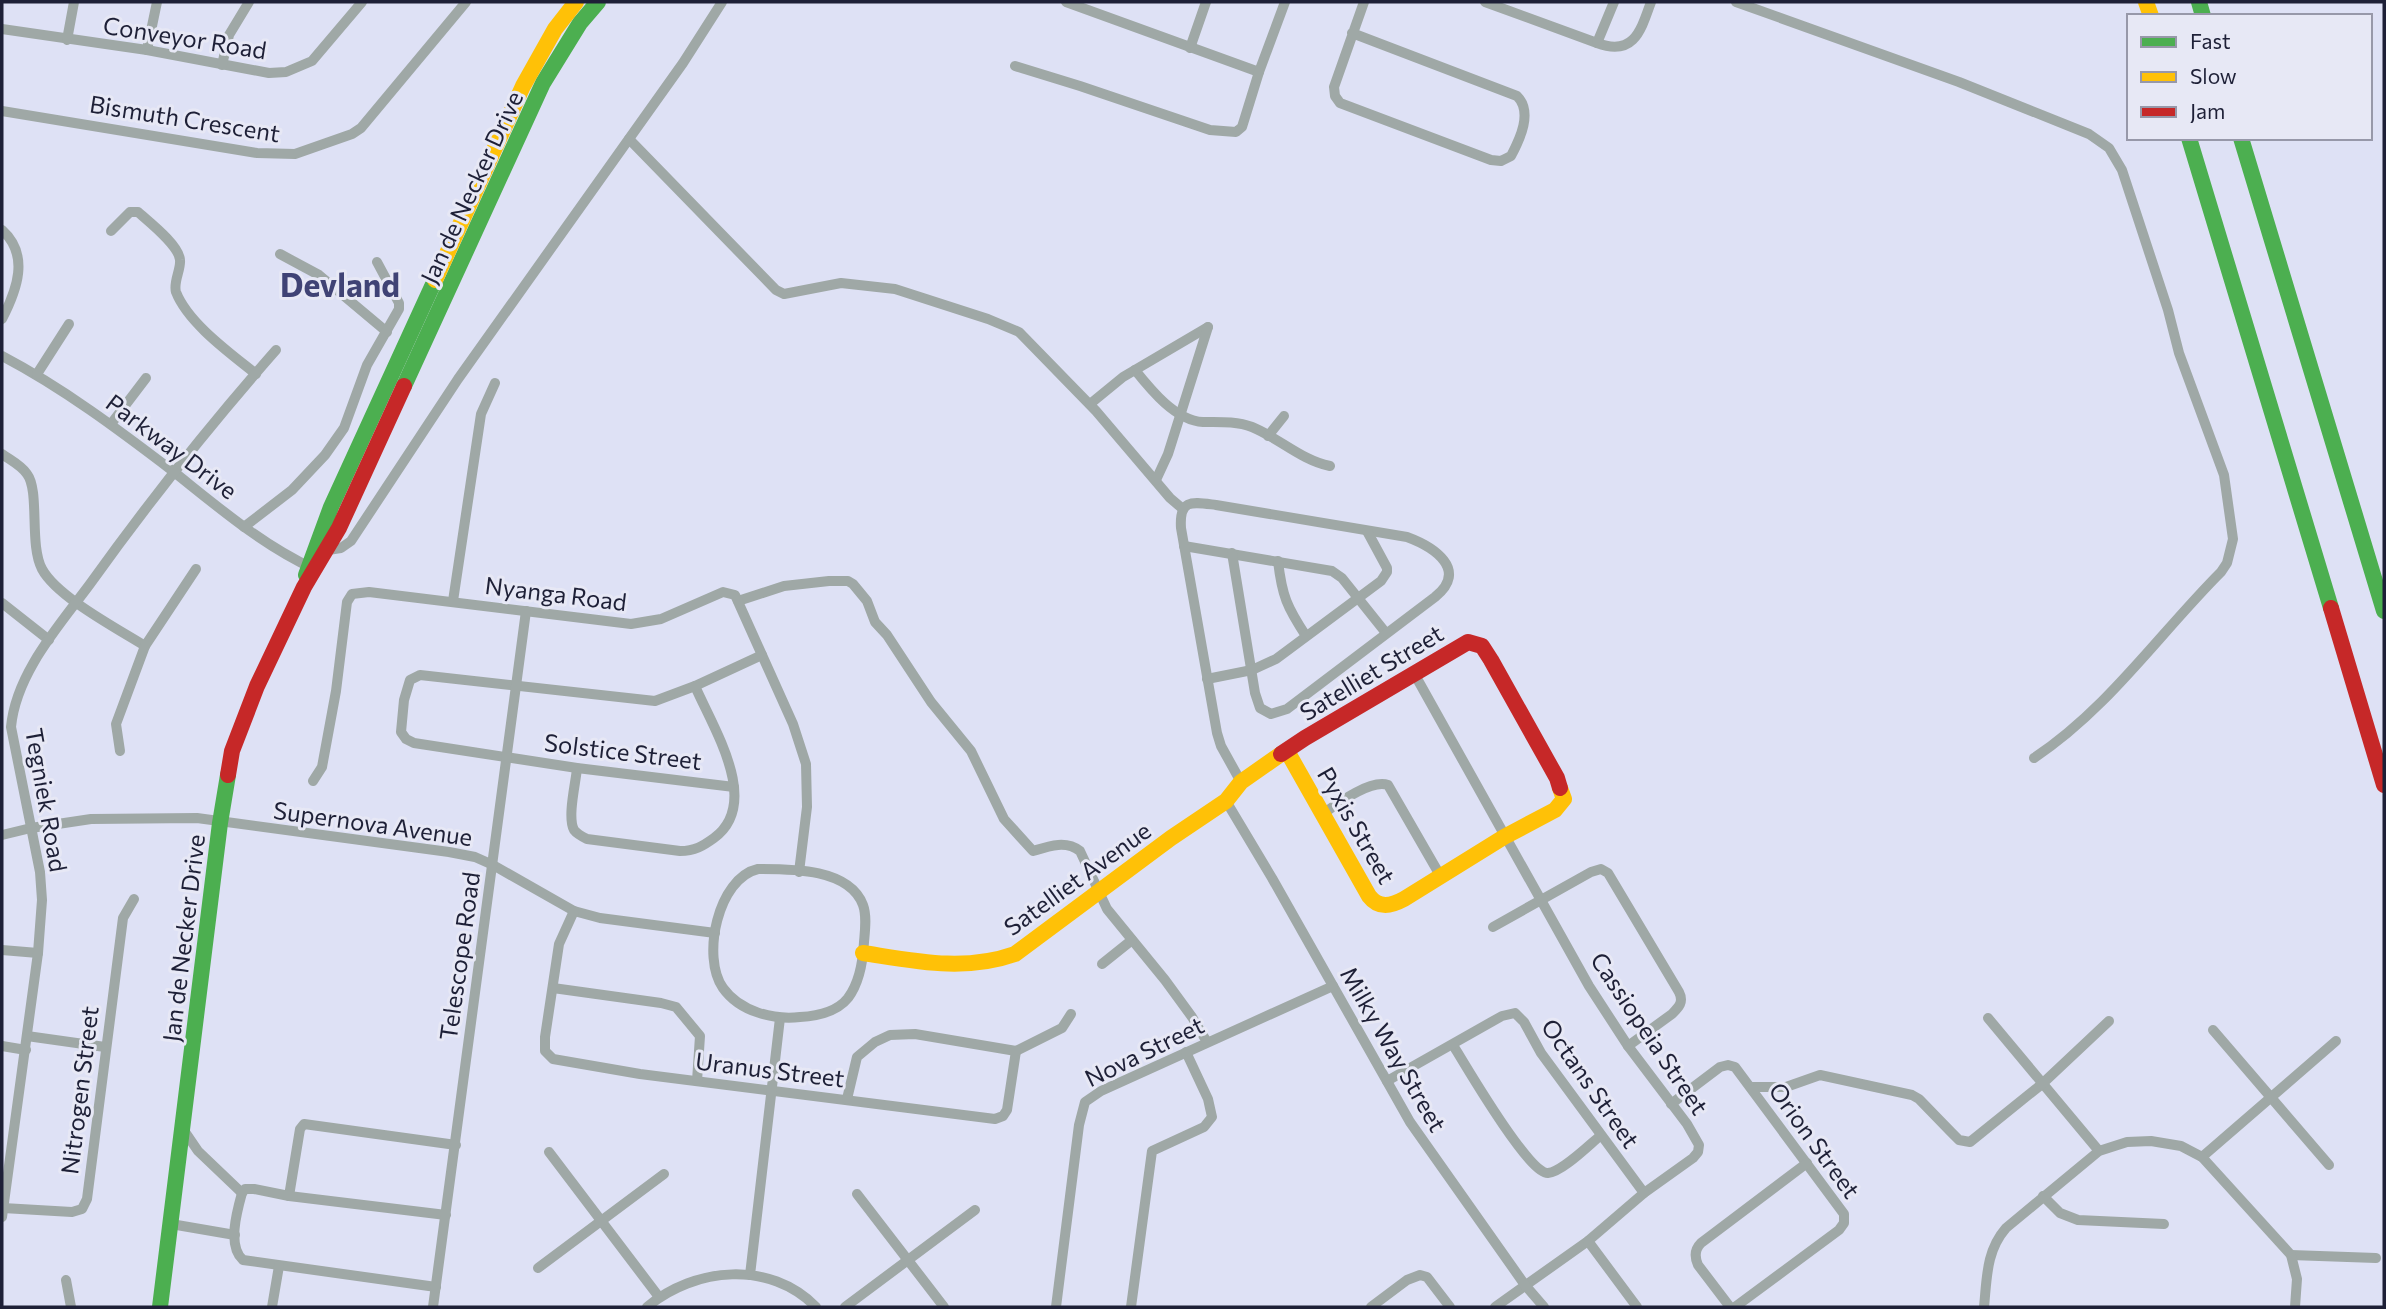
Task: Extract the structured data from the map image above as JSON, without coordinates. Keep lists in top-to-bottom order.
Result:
{
  "streets": {
    "main road": [
      "Jan de Necker Drive",
      "Satelliet Street",
      "Pyxis Street",
      "Satelliet Avenue"
    ],
    "street": [
      "Conveyor Road",
      "Bismuth Crescent",
      "Parkway Drive",
      "Nyanga Road",
      "Solstice Street",
      "Tegniek Road",
      "Supernova Avenue",
      "Telescope Road",
      "Cassiopeia Street",
      "Milky Way Street",
      "Nova Street",
      "Uranus Street",
      "Octans Street",
      "Nitrogen Street",
      "Orion Street"
    ]
  },
  "crossings": [
    ["Jan de Necker Drive", "Parkway Drive"],
    ["Jan de Necker Drive", "Supernova Avenue"],
    ["Parkway Drive", "Tegniek Road"],
    ["Nyanga Road", "Telescope Road"],
    ["Satelliet Street", "Pyxis Street"],
    ["Satelliet Street", "Satelliet Avenue"],
    ["Satelliet Street", "Cassiopeia Street"],
    ["Satelliet Street", "Milky Way Street"],
    ["Solstice Street", "Telescope Road"],
    ["Tegniek Road", "Supernova Avenue"],
    ["Tegniek Road", "Nitrogen Street"],
    ["Supernova Avenue", "Satelliet Avenue"],
    ["Supernova Avenue", "Telescope Road"],
    ["Supernova Avenue", "Uranus Street"],
    ["Pyxis Street", "Cassiopeia Street"],
    ["Satelliet Avenue", "Milky Way Street"],
    ["Cassiopeia Street", "Milky Way Street"],
    ["Cassiopeia Street", "Octans Street"],
    ["Cassiopeia Street", "Orion Street"],
    ["Milky Way Street", "Nova Street"],
    ["Milky Way Street", "Octans Street"]
  ],
  "districts": ["Devland"],
  "legend": ["Fast", "Slow", "Jam"]
}
